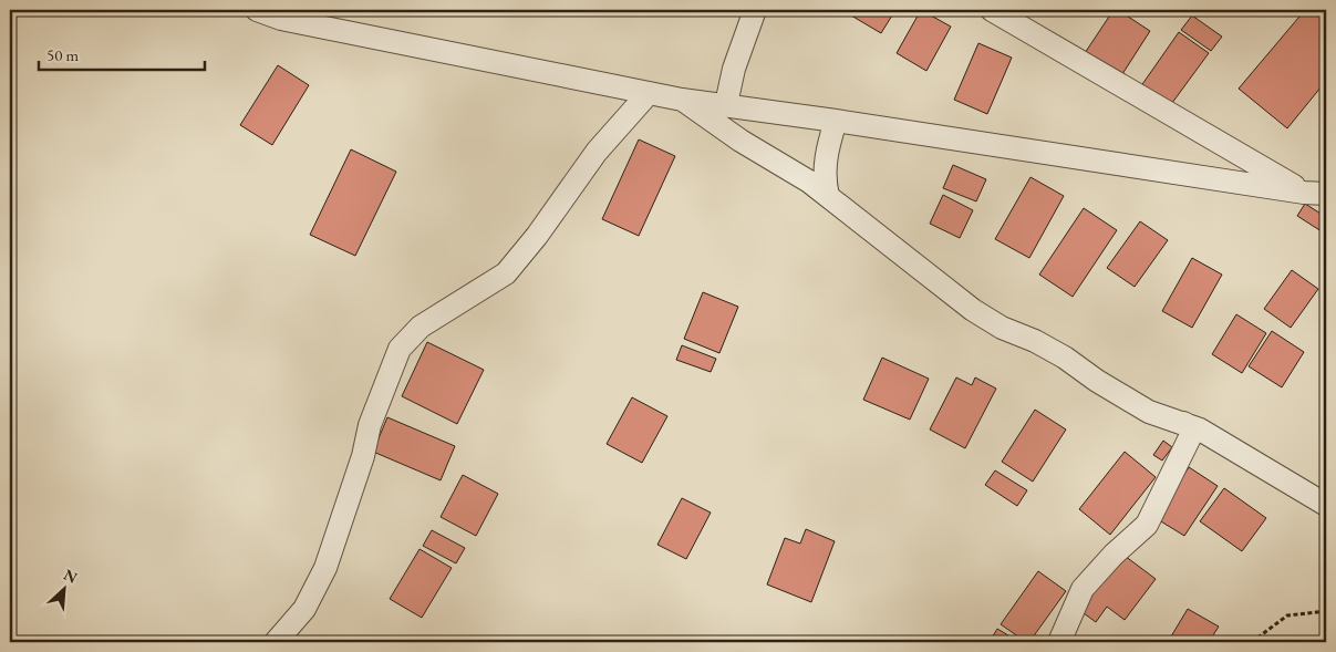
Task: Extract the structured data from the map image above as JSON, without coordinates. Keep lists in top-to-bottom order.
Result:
{
  "scale_bar": "50 m",
  "north": "top right"
}
